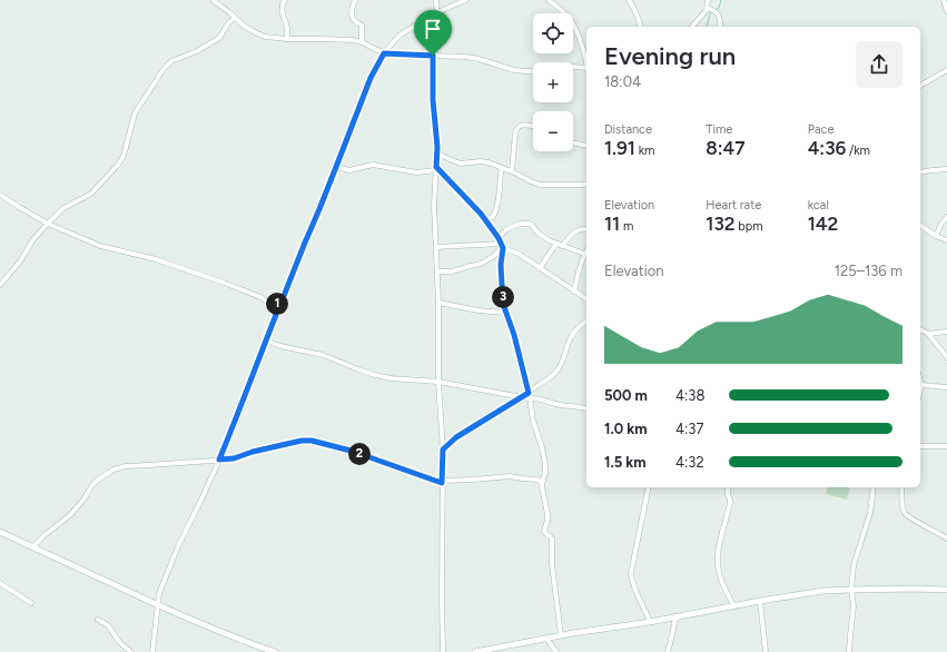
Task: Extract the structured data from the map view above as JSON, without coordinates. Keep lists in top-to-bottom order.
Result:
{
  "page": {
    "map_buttons": ["+", "−"],
    "heading": ["Evening run", "18:04"],
    "stats": [
      ["Distance", "1.91 km"],
      ["Time", "8:47"],
      ["Pace", "4:36 /km"],
      ["Elevation", "11 m"],
      ["Heart rate", "132 bpm"],
      ["kcal", "142"]
    ],
    "chart": ["Elevation", "125–136 m"],
    "pins": ["3", "1", "2"],
    "list": [
      {
        "name": "500 m",
        "note": "4:38"
      },
      {
        "name": "1.0 km",
        "note": "4:37"
      },
      {
        "name": "1.5 km",
        "note": "4:32"
      }
    ]
  }
}
